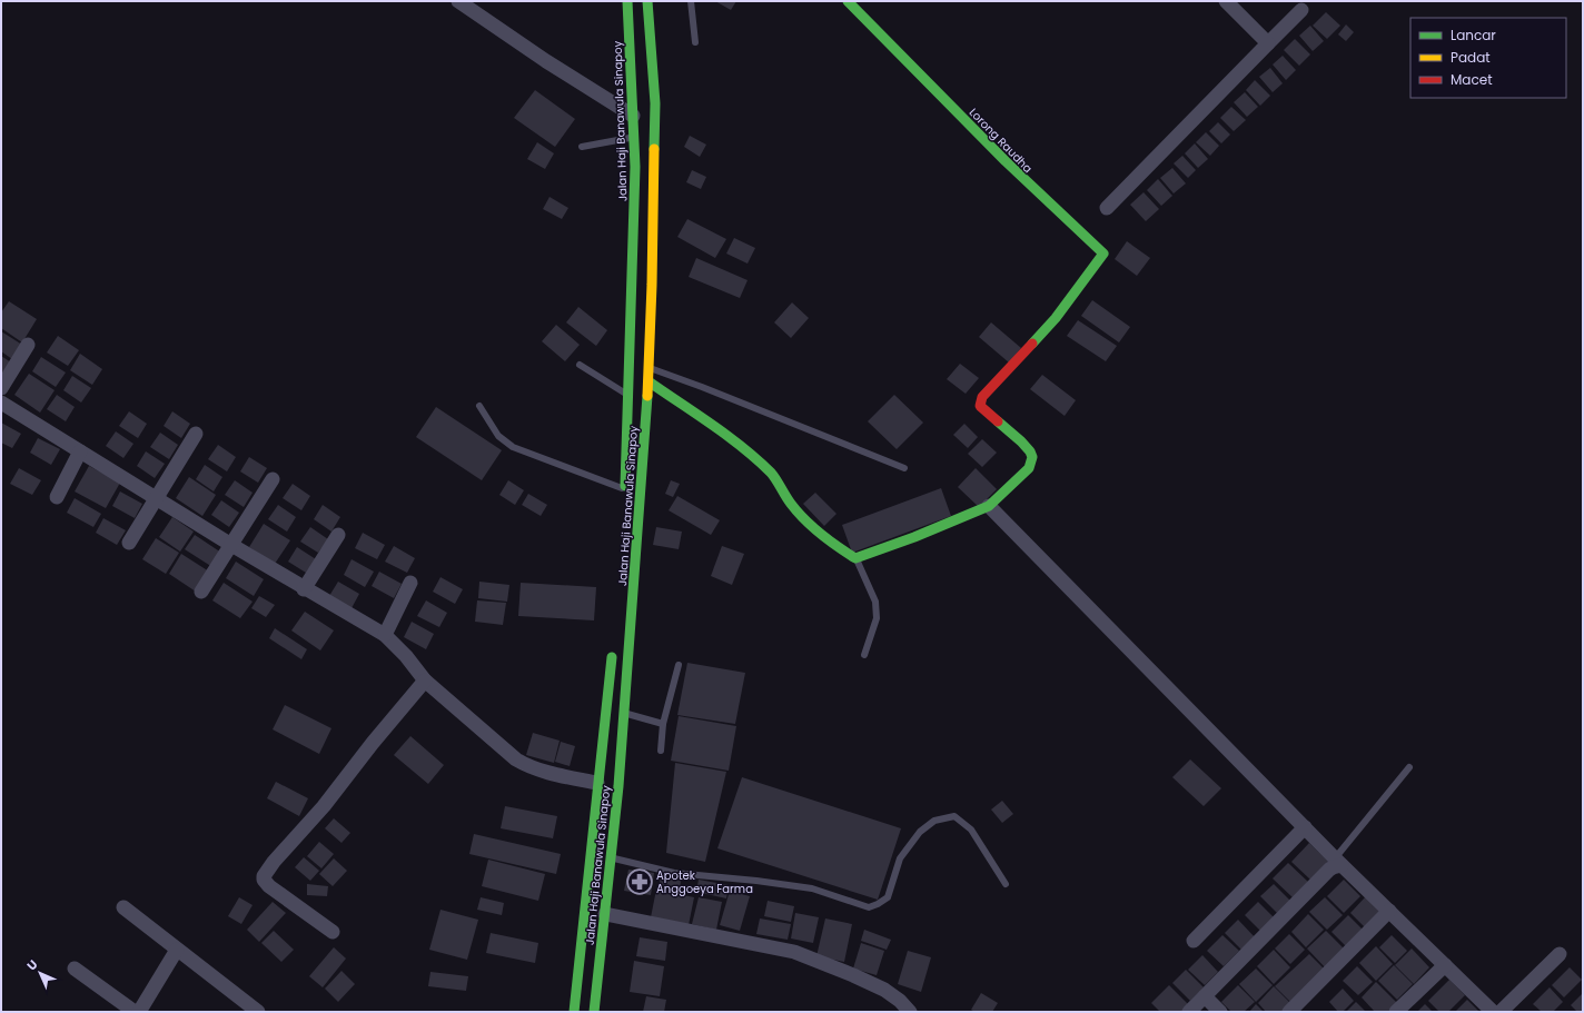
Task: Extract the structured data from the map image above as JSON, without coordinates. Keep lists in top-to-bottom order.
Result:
{
  "streets": {
    "main road": ["Jalan Haji Banawula Sinapoy", "Lorong Raudha"]
  },
  "places": {
    "pharmacy": ["Apotek Anggoeya Farma"]
  },
  "legend": ["Lancar", "Padat", "Macet"],
  "north": "top left"
}
